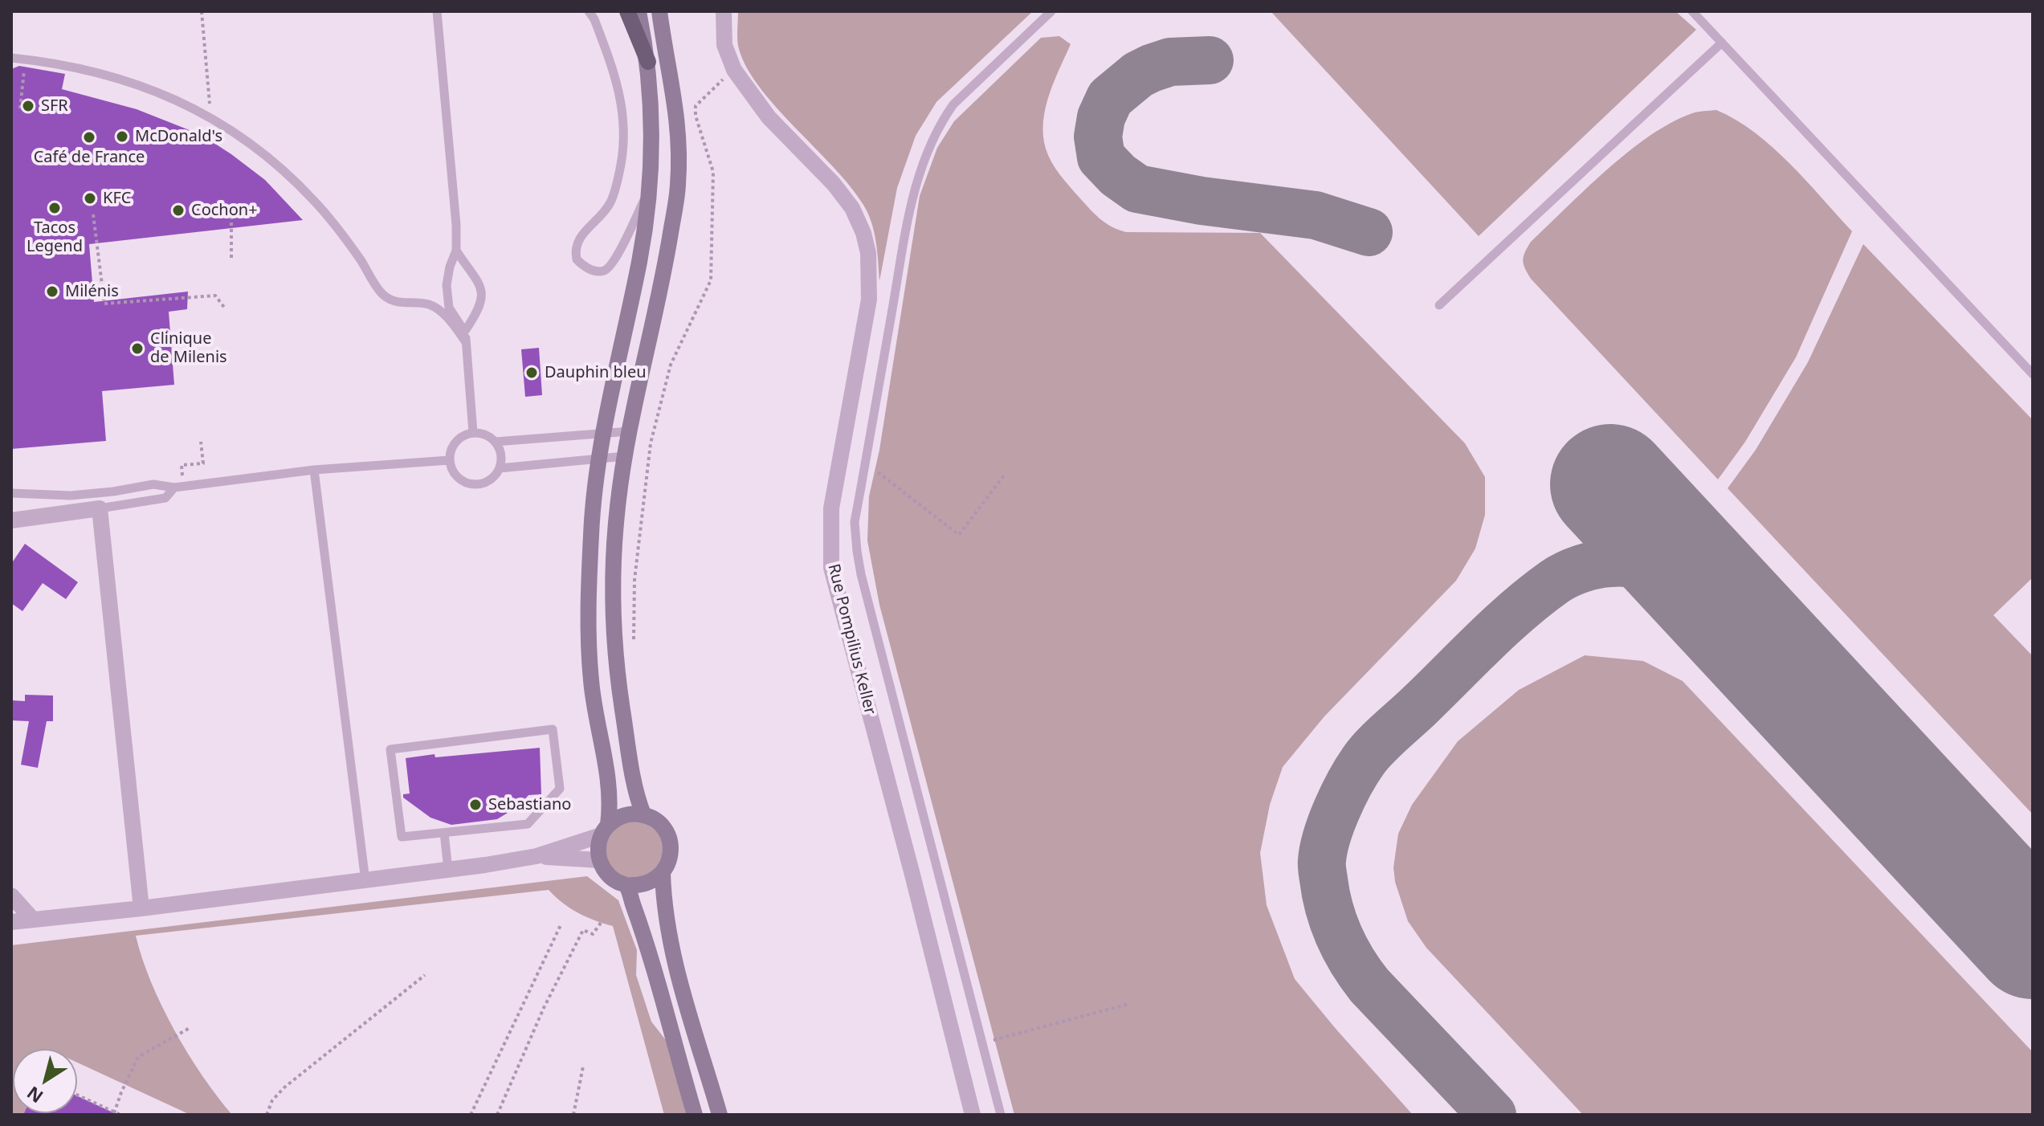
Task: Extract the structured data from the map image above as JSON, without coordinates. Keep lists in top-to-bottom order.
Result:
{
  "streets": {
    "street": ["Rue Pompilius Keller"]
  },
  "places": [
    "SFR",
    "McDonald's",
    "Café de France",
    "KFC",
    "Tacos Legend",
    "Cochon+",
    "Milénis",
    "Clinique de Milenis",
    "Dauphin bleu",
    "Sebastiano"
  ],
  "north": "bottom left"
}
